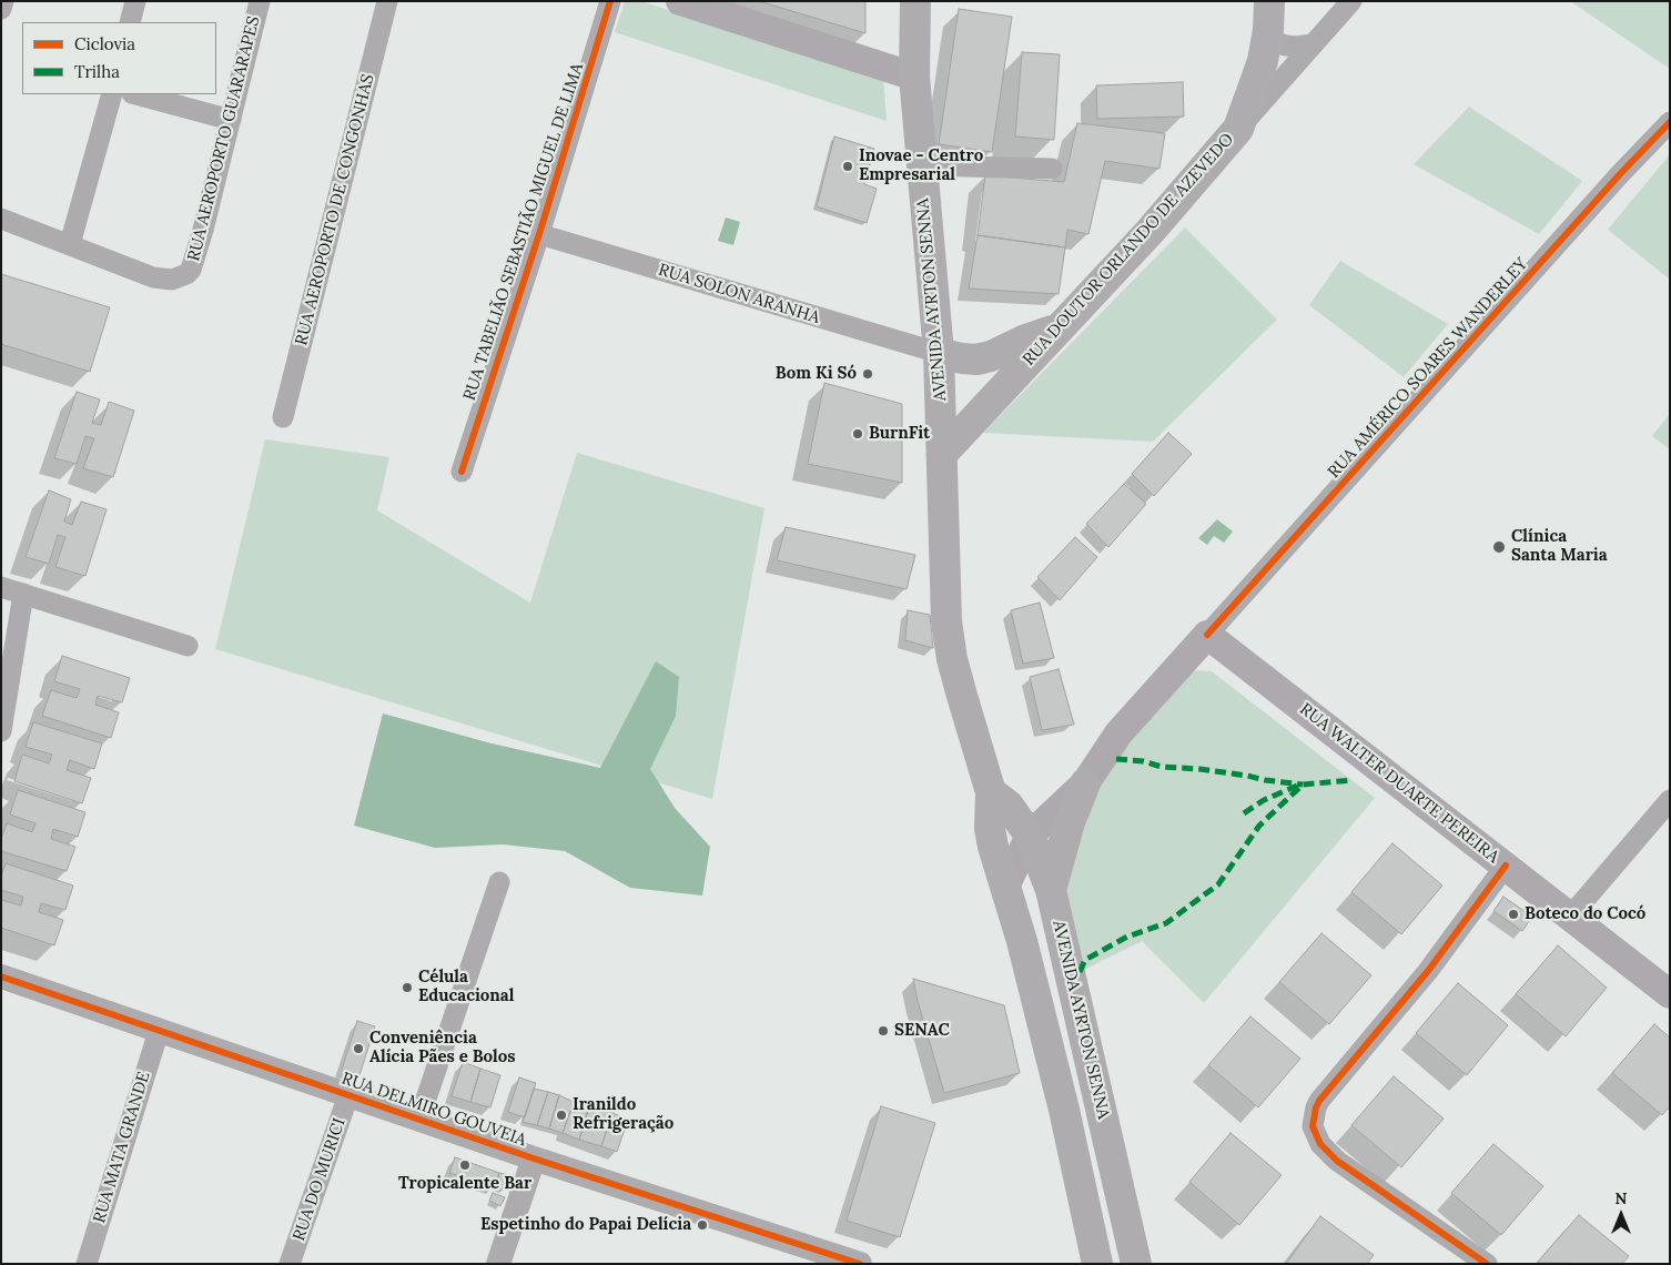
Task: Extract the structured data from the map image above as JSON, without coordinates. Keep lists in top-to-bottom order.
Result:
{
  "streets": {
    "main road": [
      "RUA DOUTOR ORLANDO DE AZEVEDO",
      "AVENIDA AYRTON SENNA",
      "RUA AMÉRICO SOARES WANDERLEY",
      "RUA WALTER DUARTE PEREIRA"
    ],
    "street": [
      "RUA AEROPORTO GUARARAPES",
      "RUA AEROPORTO DE CONGONHAS",
      "RUA TABELIÃO SEBASTIÃO MIGUEL DE LIMA",
      "RUA SOLON ARANHA",
      "RUA DELMIRO GOUVEIA",
      "RUA MATA GRANDE",
      "RUA DO MURICI"
    ]
  },
  "crossings": [
    ["RUA TABELIÃO SEBASTIÃO MIGUEL DE LIMA", "RUA SOLON ARANHA"],
    ["RUA DOUTOR ORLANDO DE AZEVEDO", "AVENIDA AYRTON SENNA"],
    ["RUA SOLON ARANHA", "AVENIDA AYRTON SENNA"],
    ["AVENIDA AYRTON SENNA", "RUA AMÉRICO SOARES WANDERLEY"],
    ["RUA AMÉRICO SOARES WANDERLEY", "RUA WALTER DUARTE PEREIRA"],
    ["RUA DELMIRO GOUVEIA", "RUA MATA GRANDE"],
    ["RUA DELMIRO GOUVEIA", "RUA DO MURICI"]
  ],
  "places": [
    "Inovae - Centro Empresarial",
    "Bom Ki Só",
    "BurnFit",
    "Clínica Santa Maria",
    "Boteco do Cocó",
    "Célula Educacional",
    "SENAC",
    "Conveniência Alícia Pães e Bolos",
    "Iranildo Refrigeração",
    "Tropicalente Bar",
    "Espetinho do Papai Delícia"
  ],
  "legend": ["Ciclovia", "Trilha"],
  "north": "top"
}
